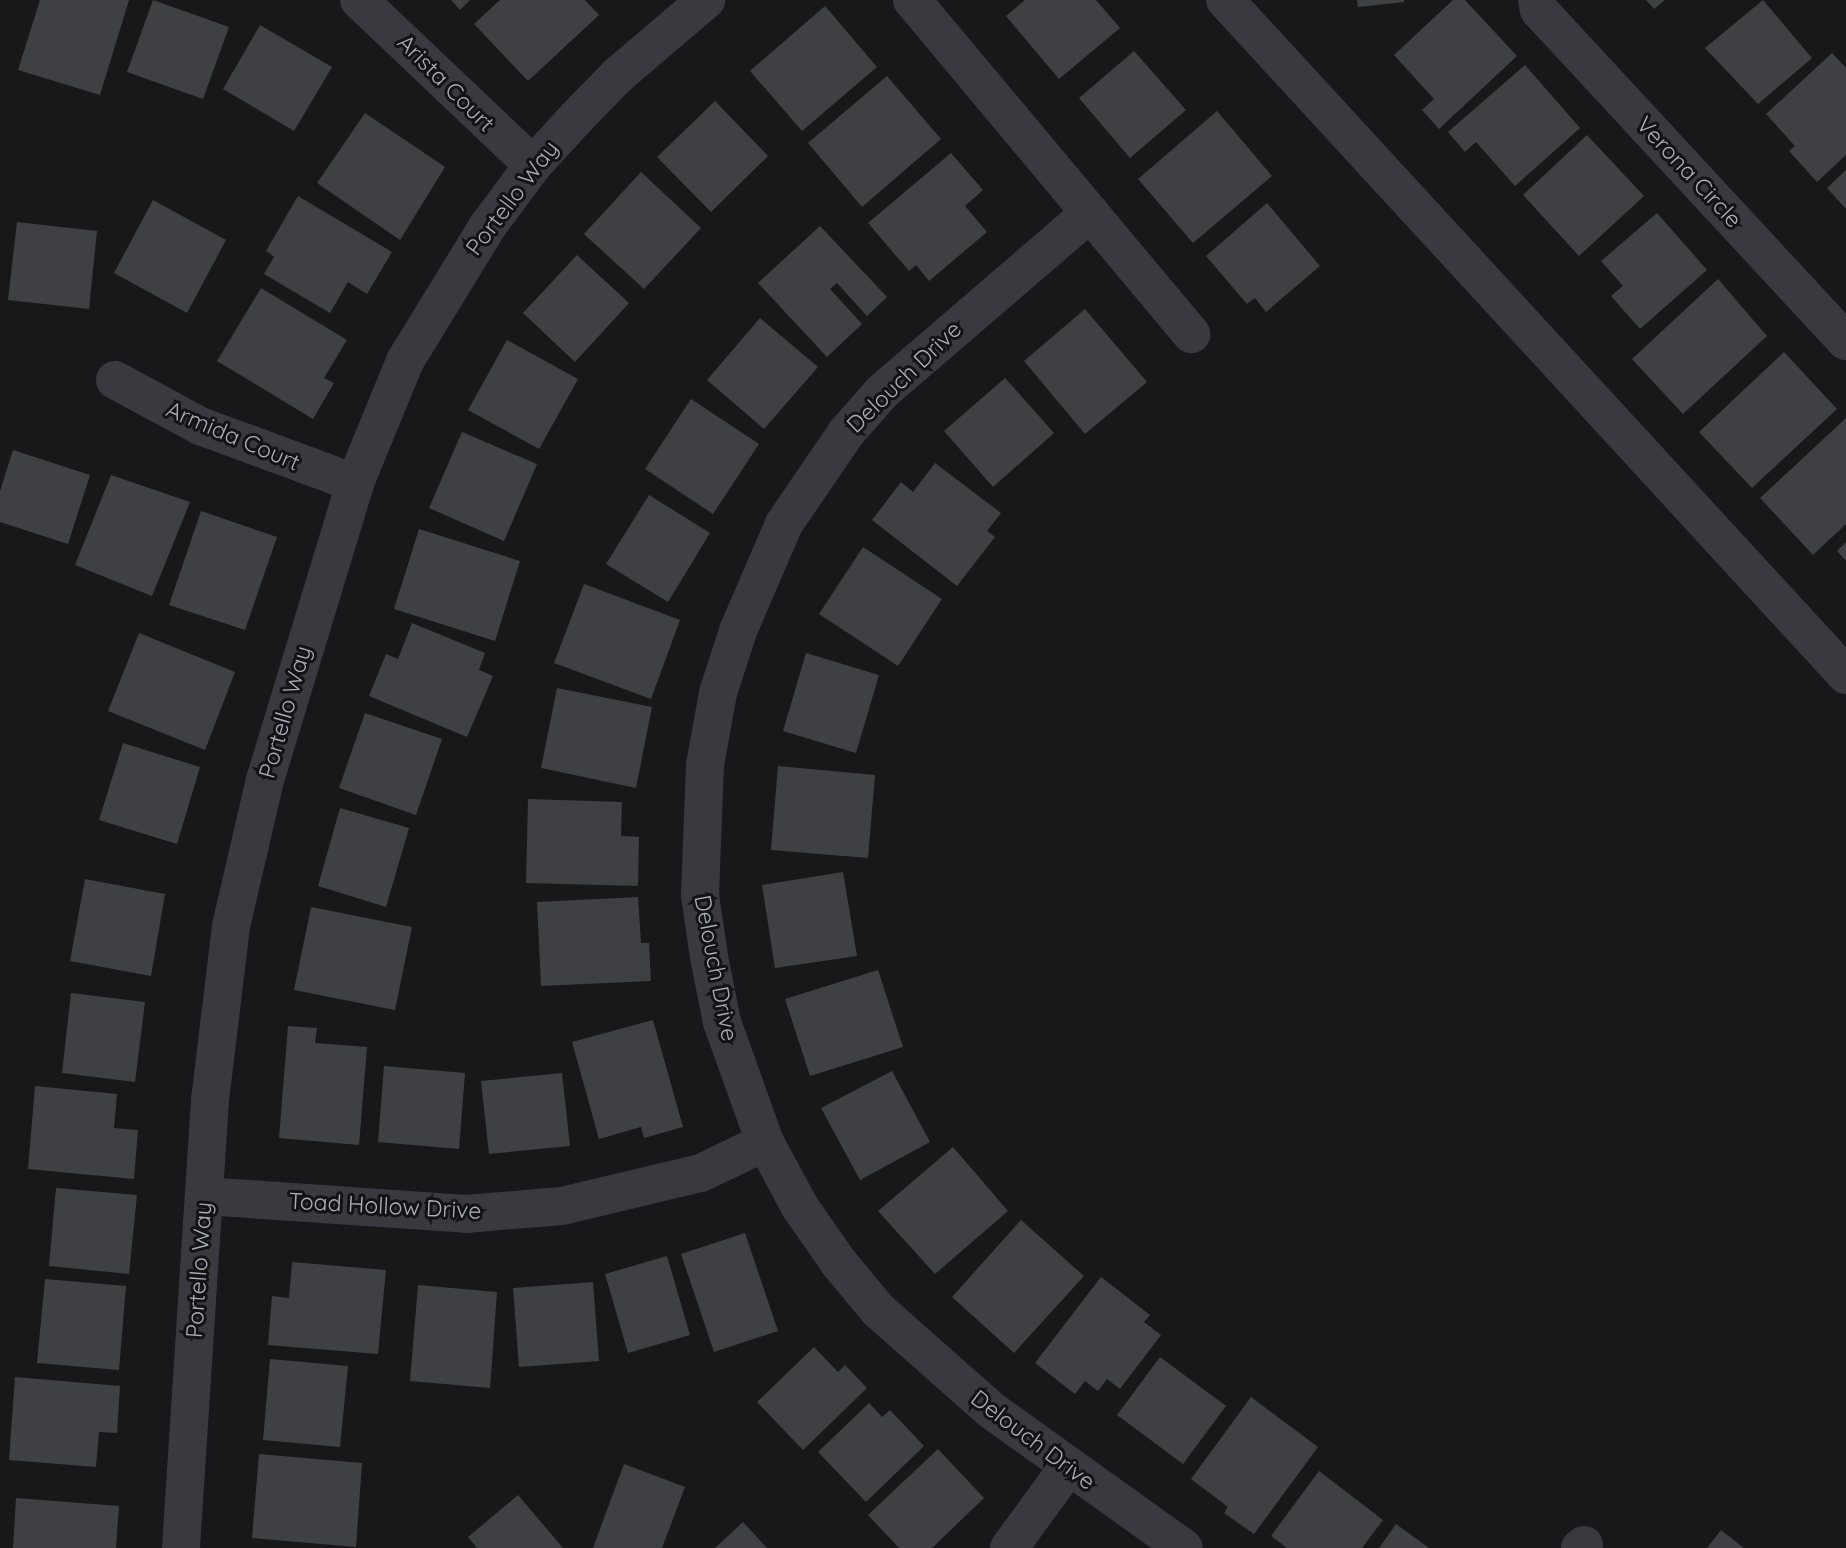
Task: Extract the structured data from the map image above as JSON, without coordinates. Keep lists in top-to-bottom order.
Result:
{
  "streets": {
    "street": [
      "Arista Court",
      "Verona Circle",
      "Portello Way",
      "Delouch Drive",
      "Armida Court",
      "Toad Hollow Drive"
    ]
  },
  "crossings": [
    ["Arista Court", "Portello Way"],
    ["Portello Way", "Armida Court"],
    ["Portello Way", "Toad Hollow Drive"],
    ["Delouch Drive", "Toad Hollow Drive"]
  ]
}
